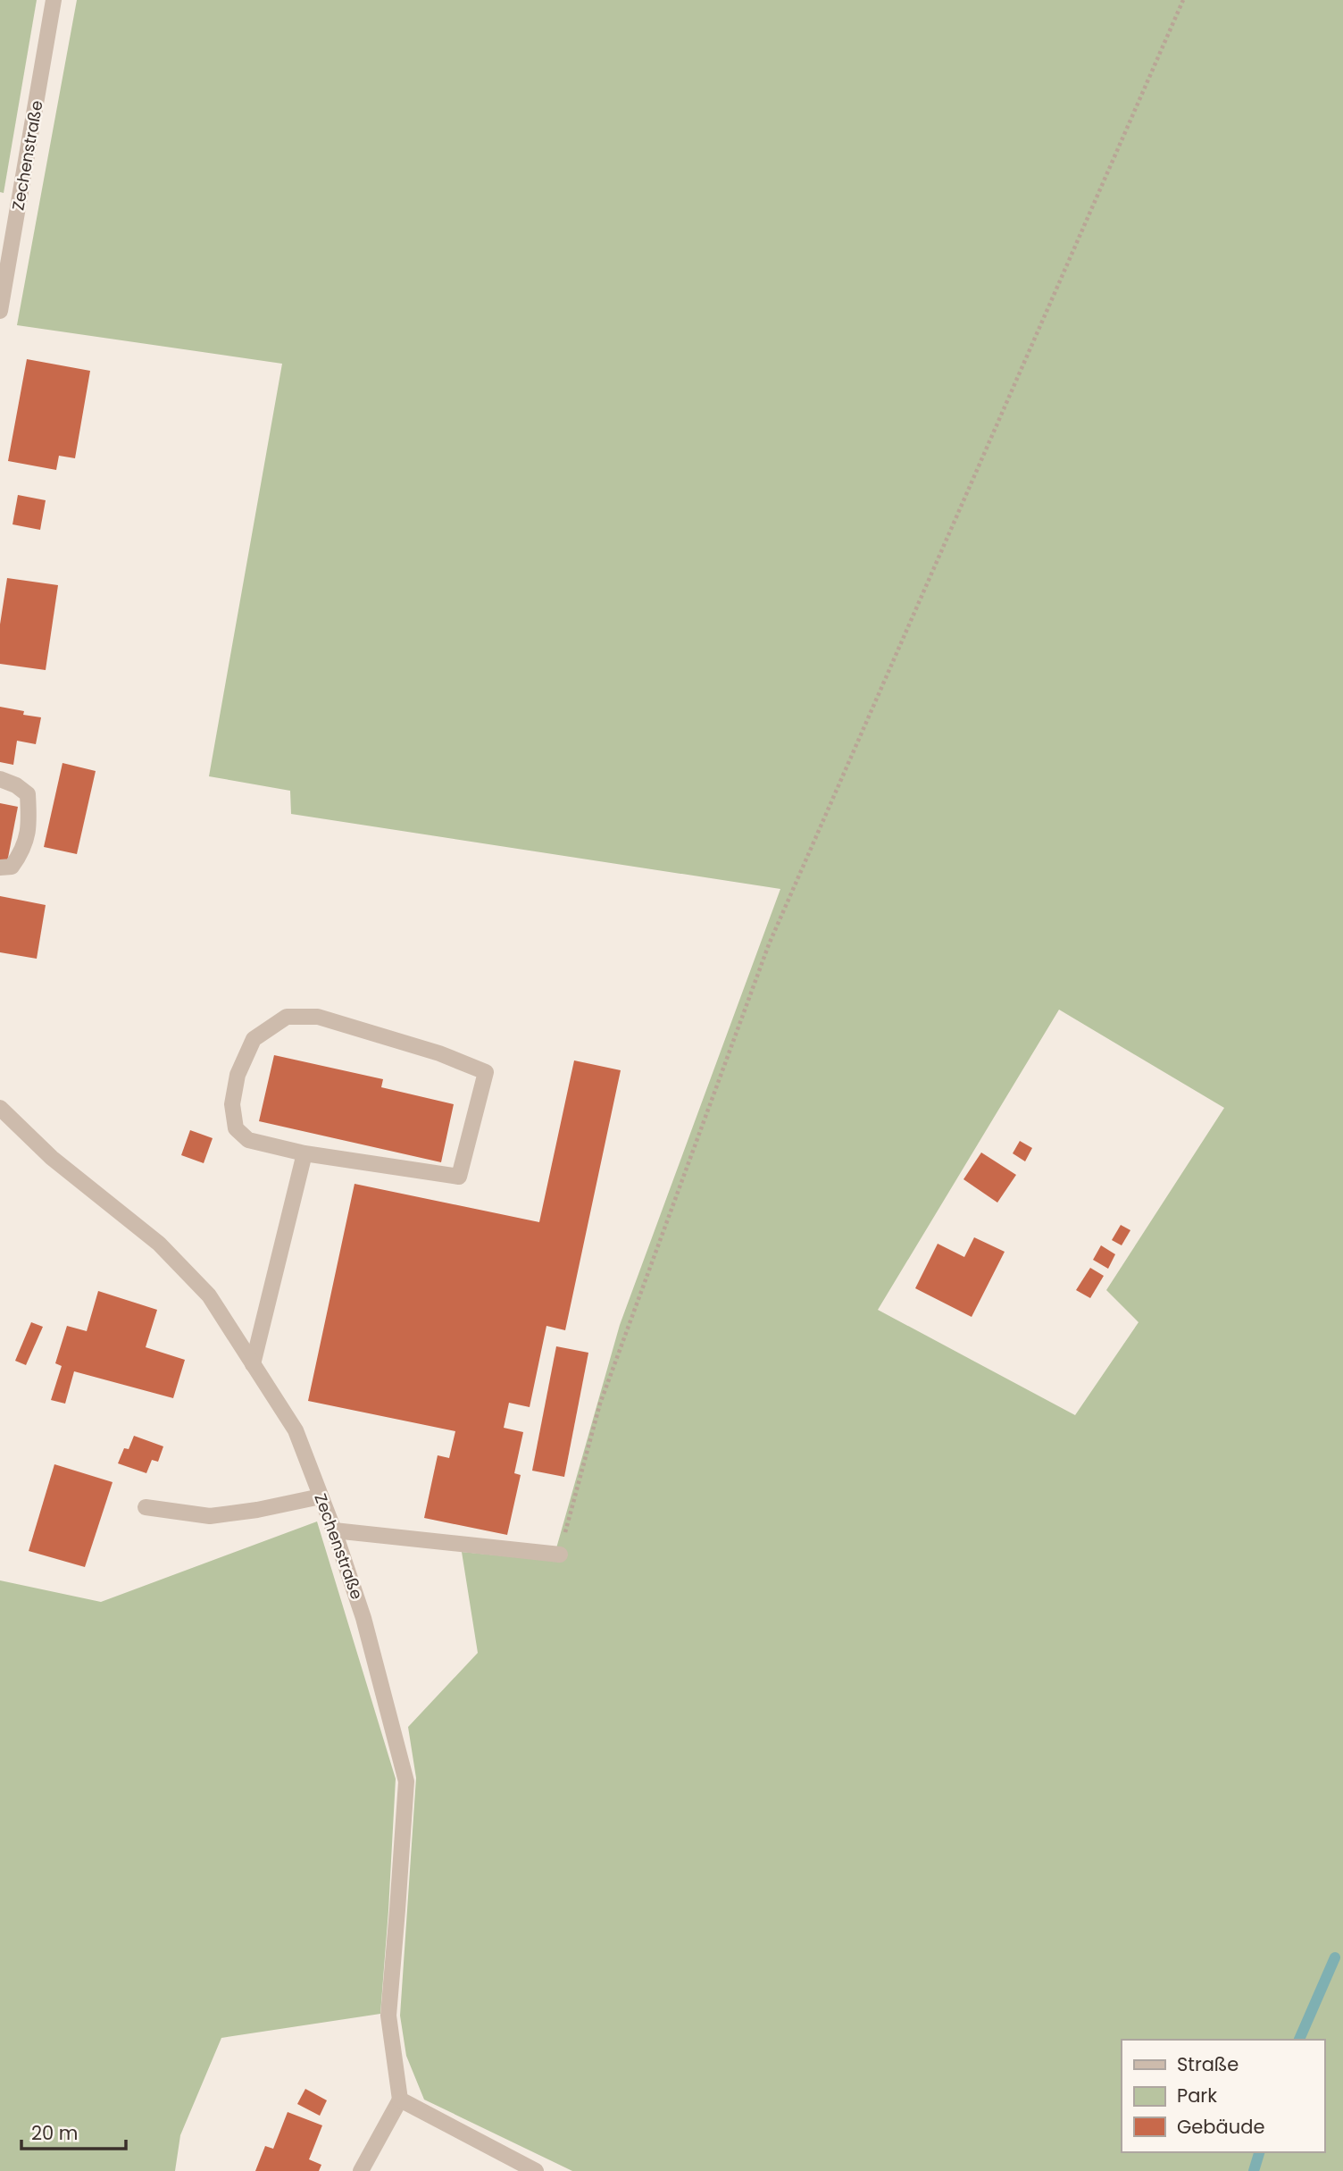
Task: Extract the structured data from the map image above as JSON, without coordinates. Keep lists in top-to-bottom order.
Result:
{
  "streets": {
    "street": ["Zechenstraße"]
  },
  "legend": ["Straße", "Park", "Gebäude"],
  "scale_bar": "20 m"
}
